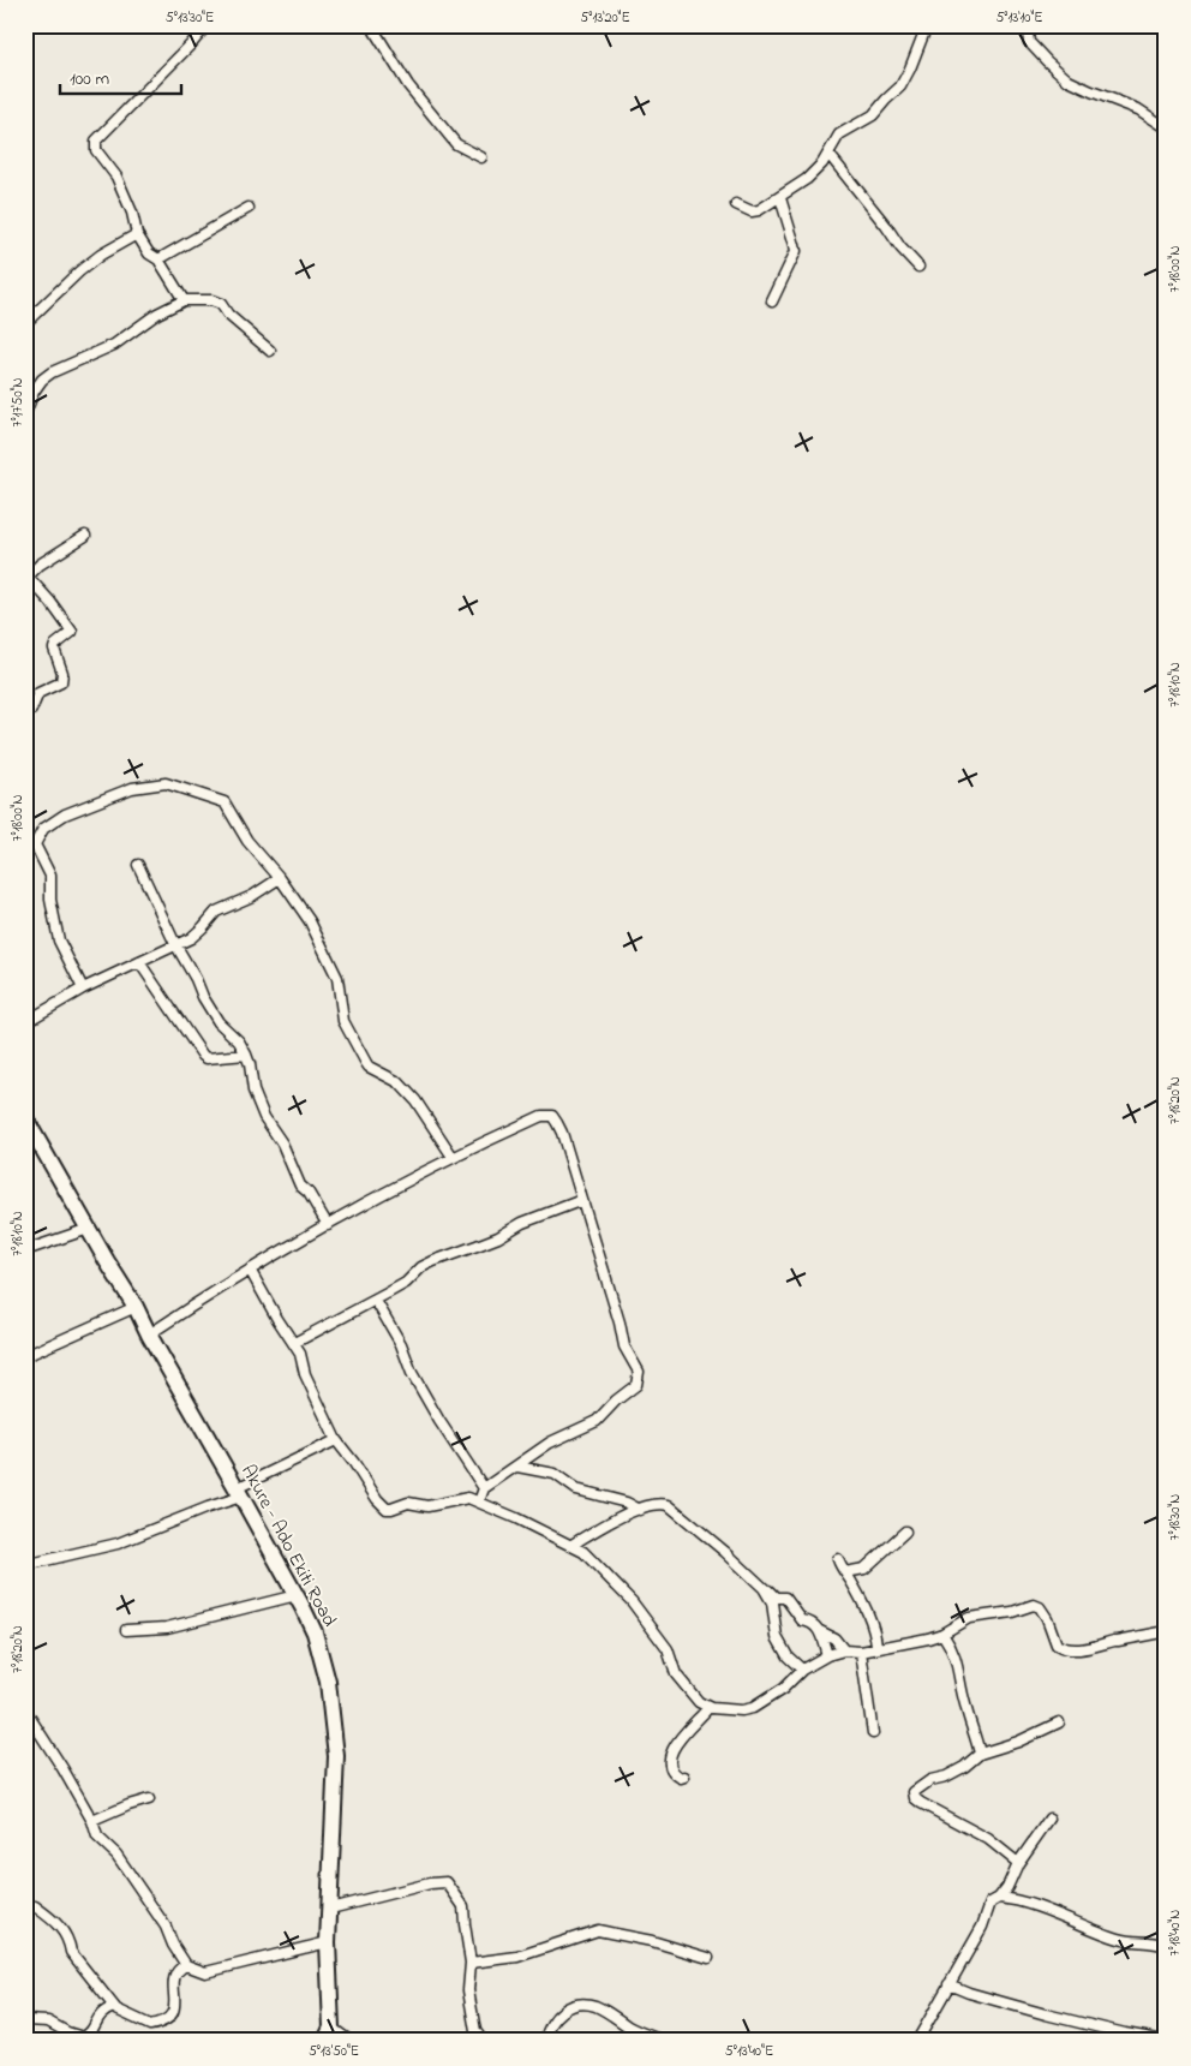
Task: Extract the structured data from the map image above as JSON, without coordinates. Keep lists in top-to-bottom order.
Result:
{
  "streets": {
    "main road": ["Akure - Ado Ekiti Road"]
  },
  "scale_bar": "100 m",
  "coordinates": [
    "5°13'30\"E",
    "5°13'20\"E",
    "5°13'10\"E",
    "7°18'00\"N",
    "7°17'50\"N",
    "7°18'10\"N",
    "7°18'20\"N",
    "7°18'30\"N",
    "7°18'40\"N",
    "5°13'50\"E",
    "5°13'40\"E"
  ]
}
